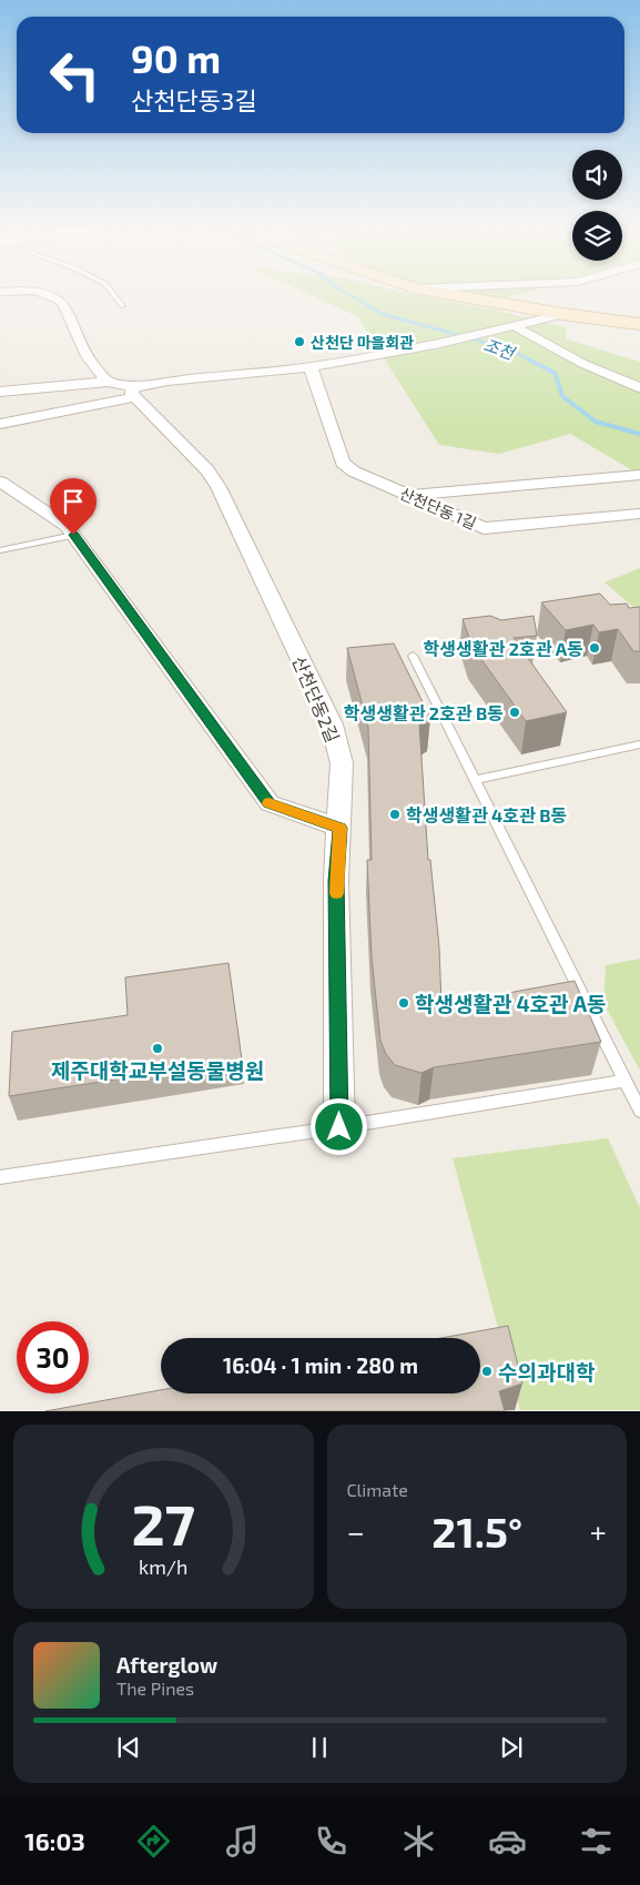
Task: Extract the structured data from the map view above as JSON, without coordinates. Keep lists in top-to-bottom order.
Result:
{
  "streets": {
    "street": ["산천단동 1길", "산천단동2길"]
  },
  "water": ["조천"],
  "places": [
    "산천단 마을회관",
    "학생생활관 2호관 A동",
    "학생생활관 2호관 B동",
    "학생생활관 4호관 B동",
    "학생생활관 4호관 A동",
    "제주대학교부설동물병원",
    "수의과대학"
  ],
  "page": {
    "turn": ["90 m", "산천단동3길"],
    "limit": "30",
    "trip": "16:04 · 1 min · 280 m",
    "tile": "Climate",
    "heat": ["−", "21.5°", "+"],
    "song": ["Afterglow", "The Pines"],
    "tabs": "16:03",
    "gauge": ["27", "km/h"]
  }
}
